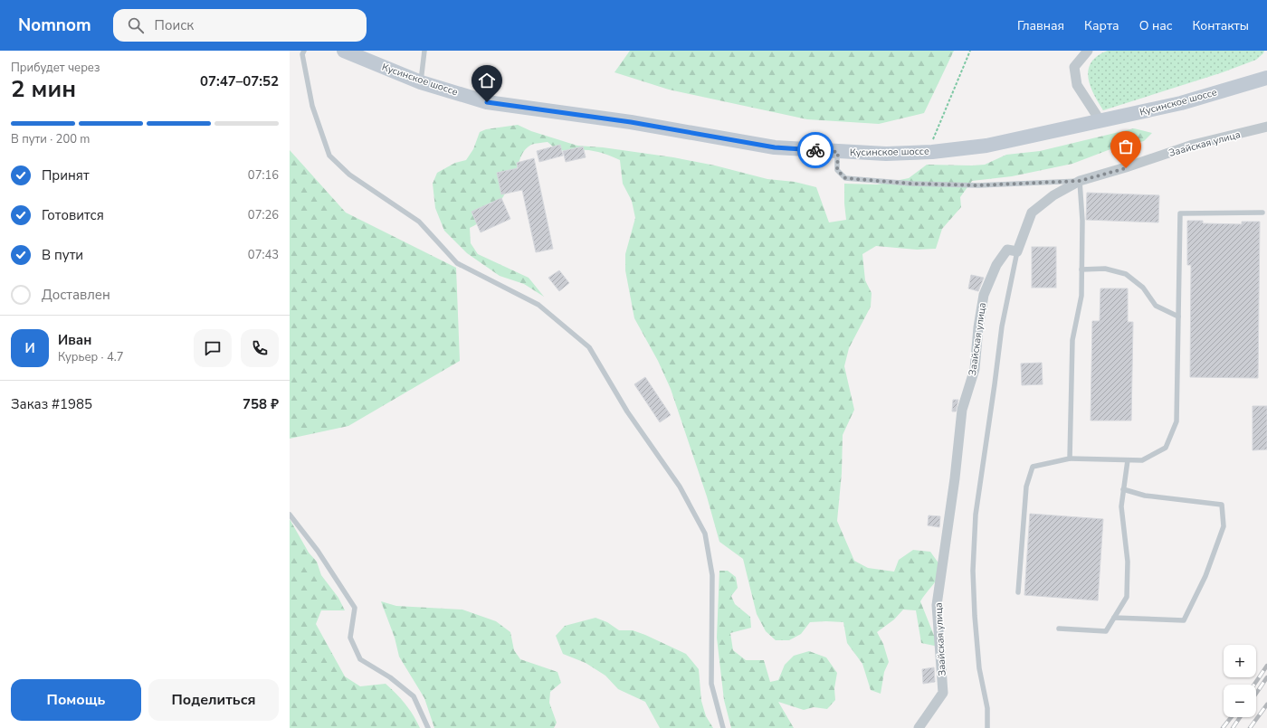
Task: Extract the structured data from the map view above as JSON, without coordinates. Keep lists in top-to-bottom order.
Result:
{
  "streets": {
    "main road": ["Кусинское шоссе"],
    "street": ["Заайская улица"]
  },
  "page": {
    "header": "Nomnom",
    "search": "Поиск",
    "nav": [
      "Главная",
      "Карта",
      "О нас",
      "Контакты"
    ],
    "heading": ["2 мин", "Прибудет через", "07:47–07:52"],
    "panel": [
      "Иван",
      "Курьер · 4.7",
      "Заказ #1985",
      "758 ₽"
    ],
    "bar": "В пути · 200 m",
    "list": [
      ["Принят", "07:16"],
      ["Готовится", "07:26"],
      ["В пути", "07:43"],
      "Доставлен"
    ],
    "round": "И",
    "map_buttons": ["+", "−"],
    "buttons": ["Помощь", "Поделиться"]
  }
}
